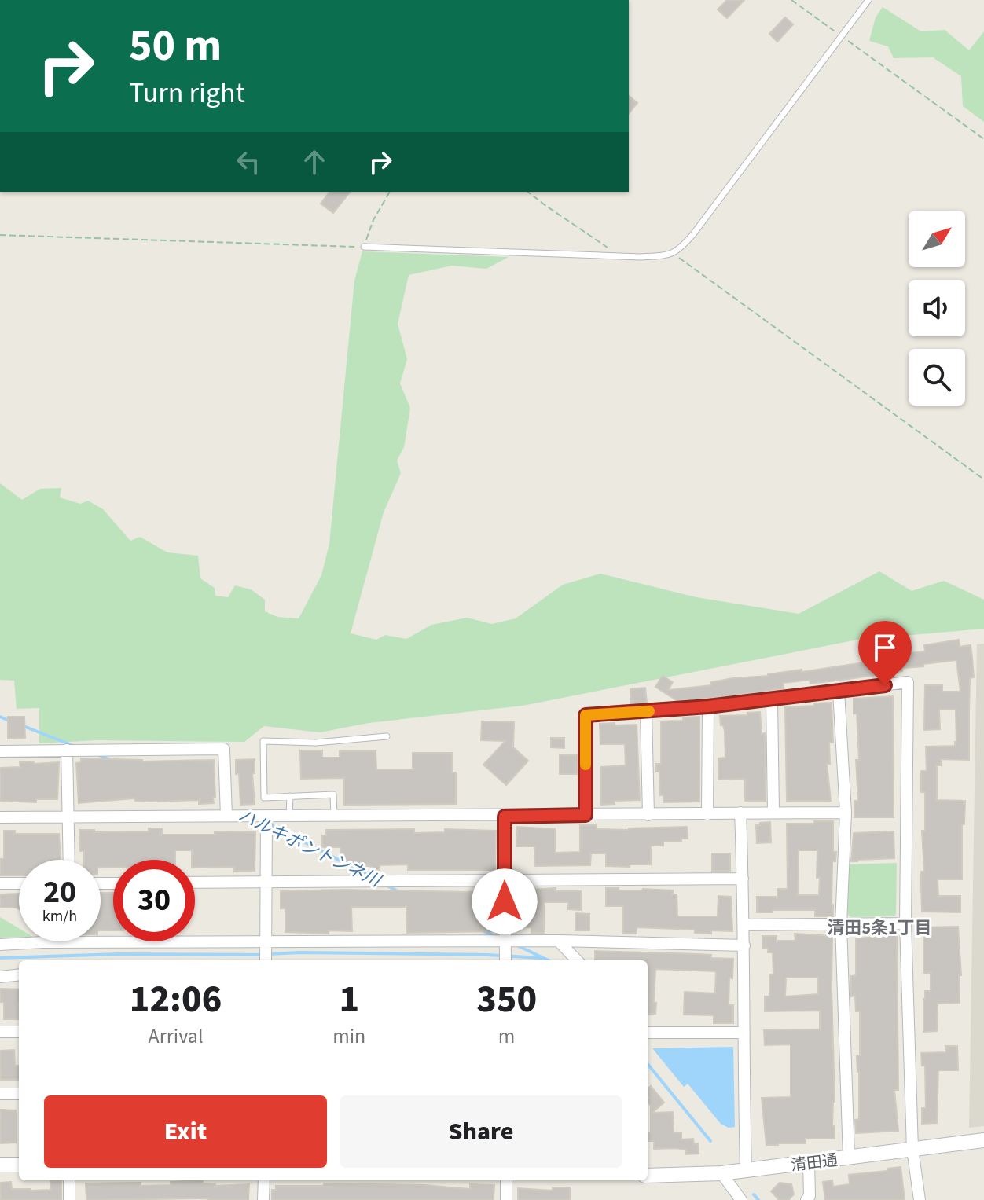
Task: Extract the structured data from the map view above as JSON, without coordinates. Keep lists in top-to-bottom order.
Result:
{
  "streets": {
    "street": ["清田通"]
  },
  "districts": ["清田5条1丁目"],
  "water": ["ハルキポントンネ川"],
  "north": "top right",
  "page": {
    "turn": ["50 m", "Turn right"],
    "speed": "20 km/h",
    "limit": "30",
    "eta": [
      "12:06",
      "Arrival",
      "1",
      "min",
      "350",
      "m"
    ],
    "buttons": ["Exit", "Share"]
  }
}
